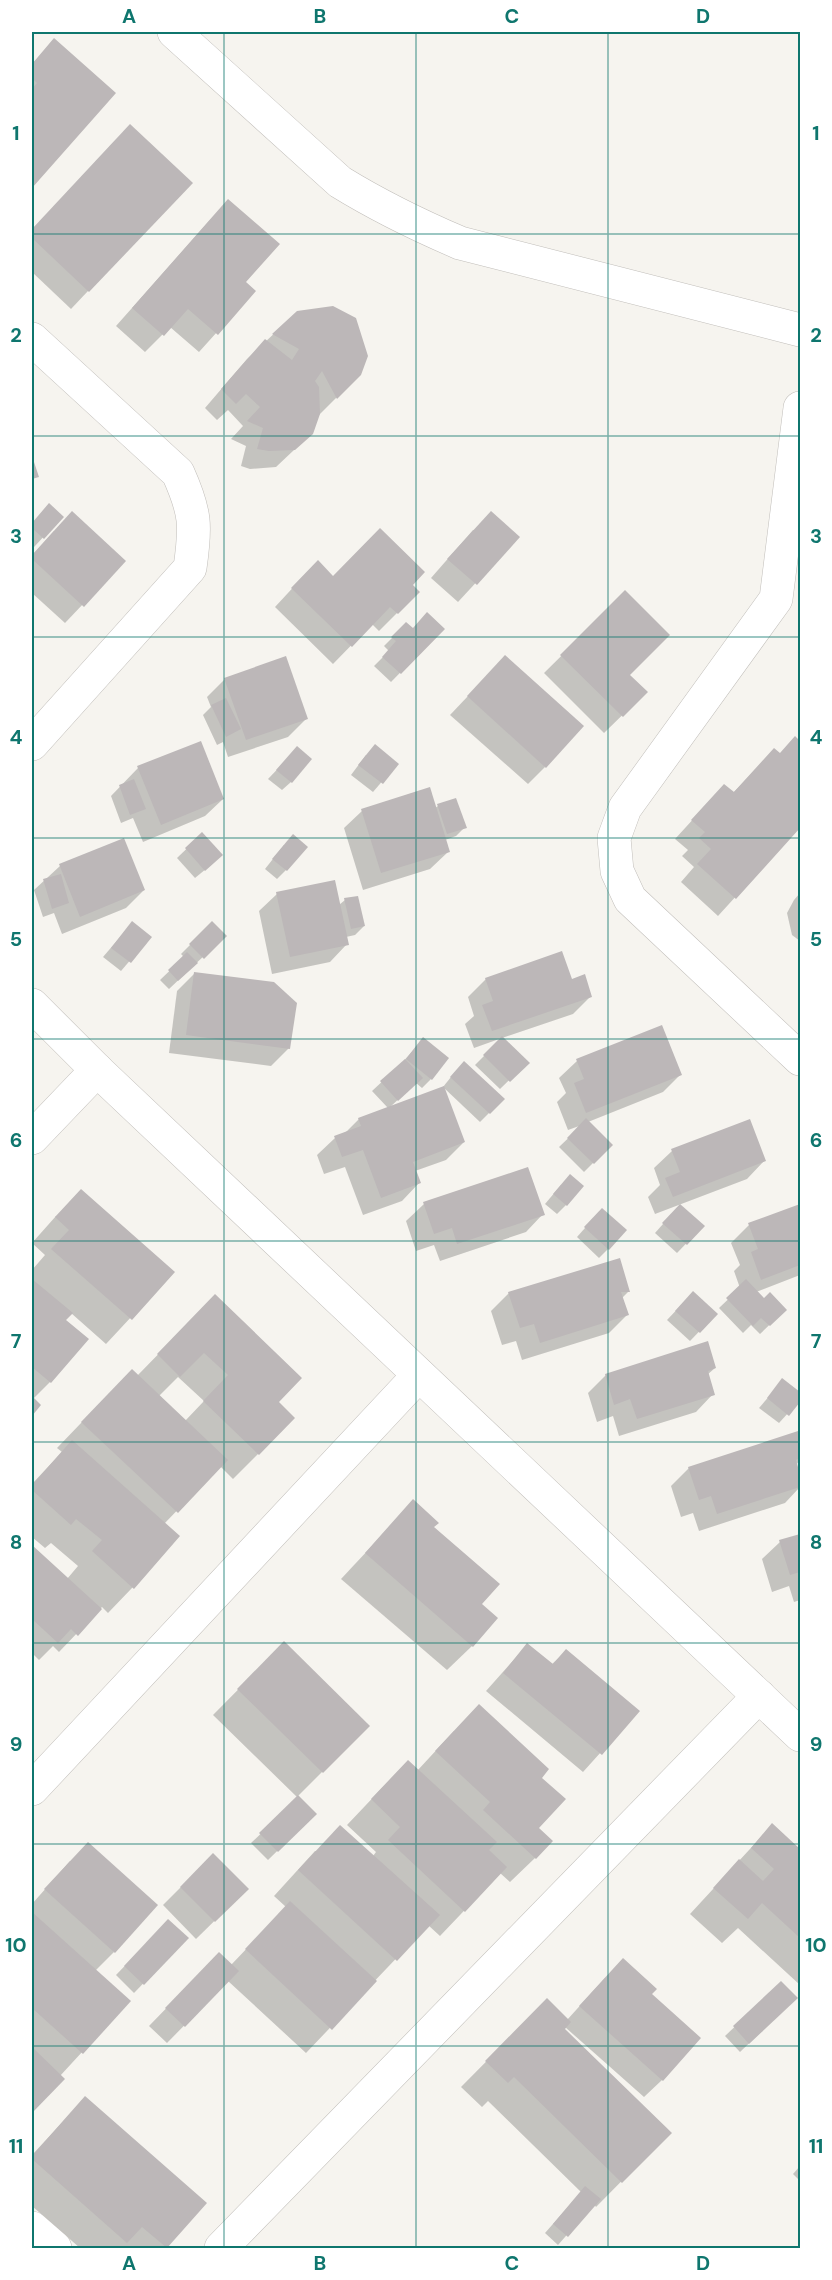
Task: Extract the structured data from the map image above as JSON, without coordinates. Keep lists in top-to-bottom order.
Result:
{
  "grid": {
    "columns": [
      "A",
      "B",
      "C",
      "D"
    ],
    "rows": [
      "1",
      "2",
      "3",
      "4",
      "5",
      "6",
      "7",
      "8",
      "9",
      "10",
      "11"
    ]
  }
}
